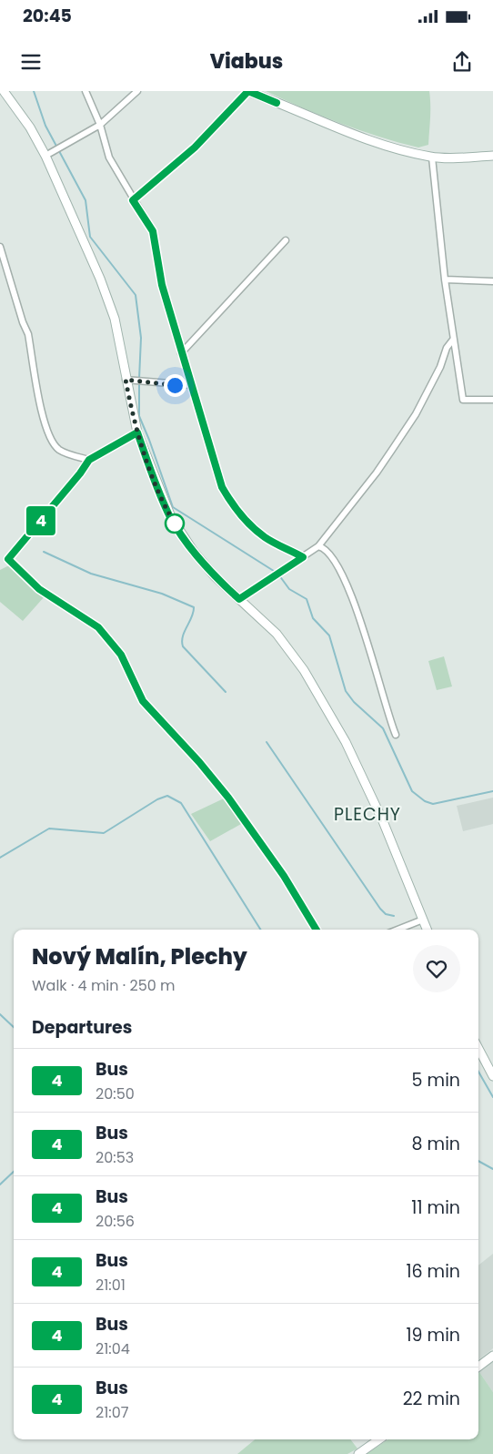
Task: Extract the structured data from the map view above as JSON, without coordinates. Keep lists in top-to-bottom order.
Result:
{
  "districts": ["PLECHY"],
  "lines": ["bus line 4"],
  "page": {
    "status": "20:45",
    "header": "Viabus",
    "on_map": "4",
    "heading": [
      ["Nový Malín, Plechy", "Walk · 4 min · 250 m"],
      "Departures"
    ],
    "list": [
      {
        "mark": "4",
        "name": "Bus",
        "note": "20:50",
        "value": "5 min"
      },
      {
        "mark": "4",
        "name": "Bus",
        "note": "20:53",
        "value": "8 min"
      },
      {
        "mark": "4",
        "name": "Bus",
        "note": "20:56",
        "value": "11 min"
      },
      {
        "mark": "4",
        "name": "Bus",
        "note": "21:01",
        "value": "16 min"
      },
      {
        "mark": "4",
        "name": "Bus",
        "note": "21:04",
        "value": "19 min"
      },
      {
        "mark": "4",
        "name": "Bus",
        "note": "21:07",
        "value": "22 min"
      }
    ]
  }
}
